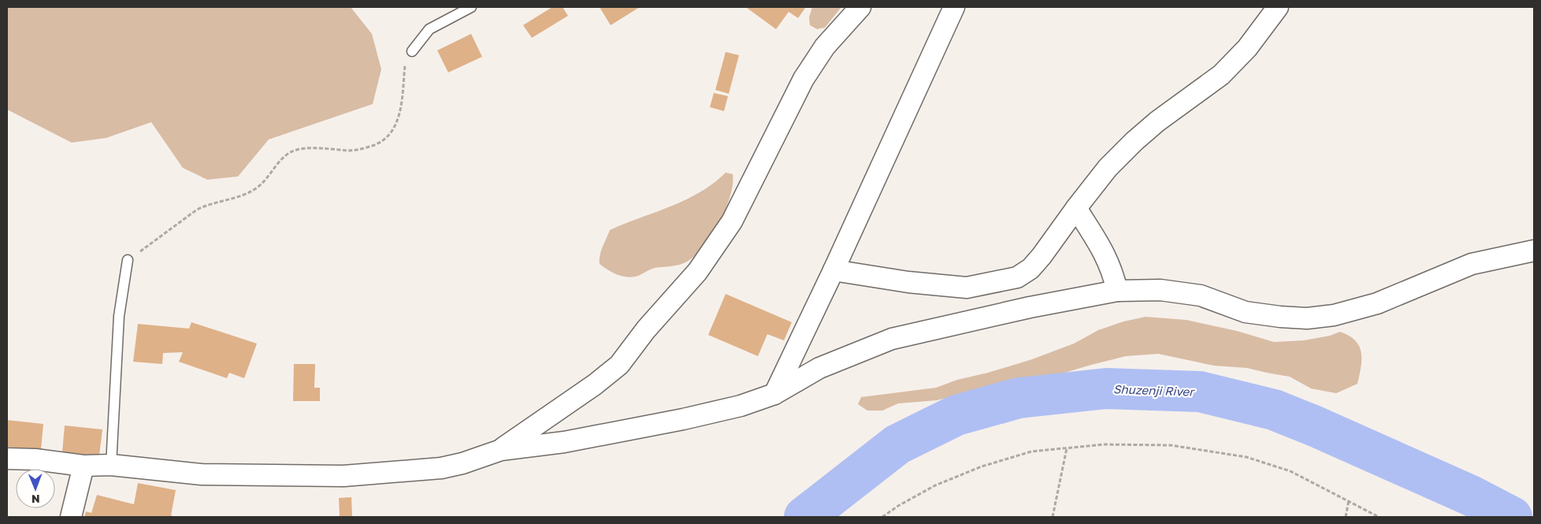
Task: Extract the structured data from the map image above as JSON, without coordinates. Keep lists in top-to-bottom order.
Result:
{
  "water": ["Shuzenji River"],
  "north": "bottom"
}
